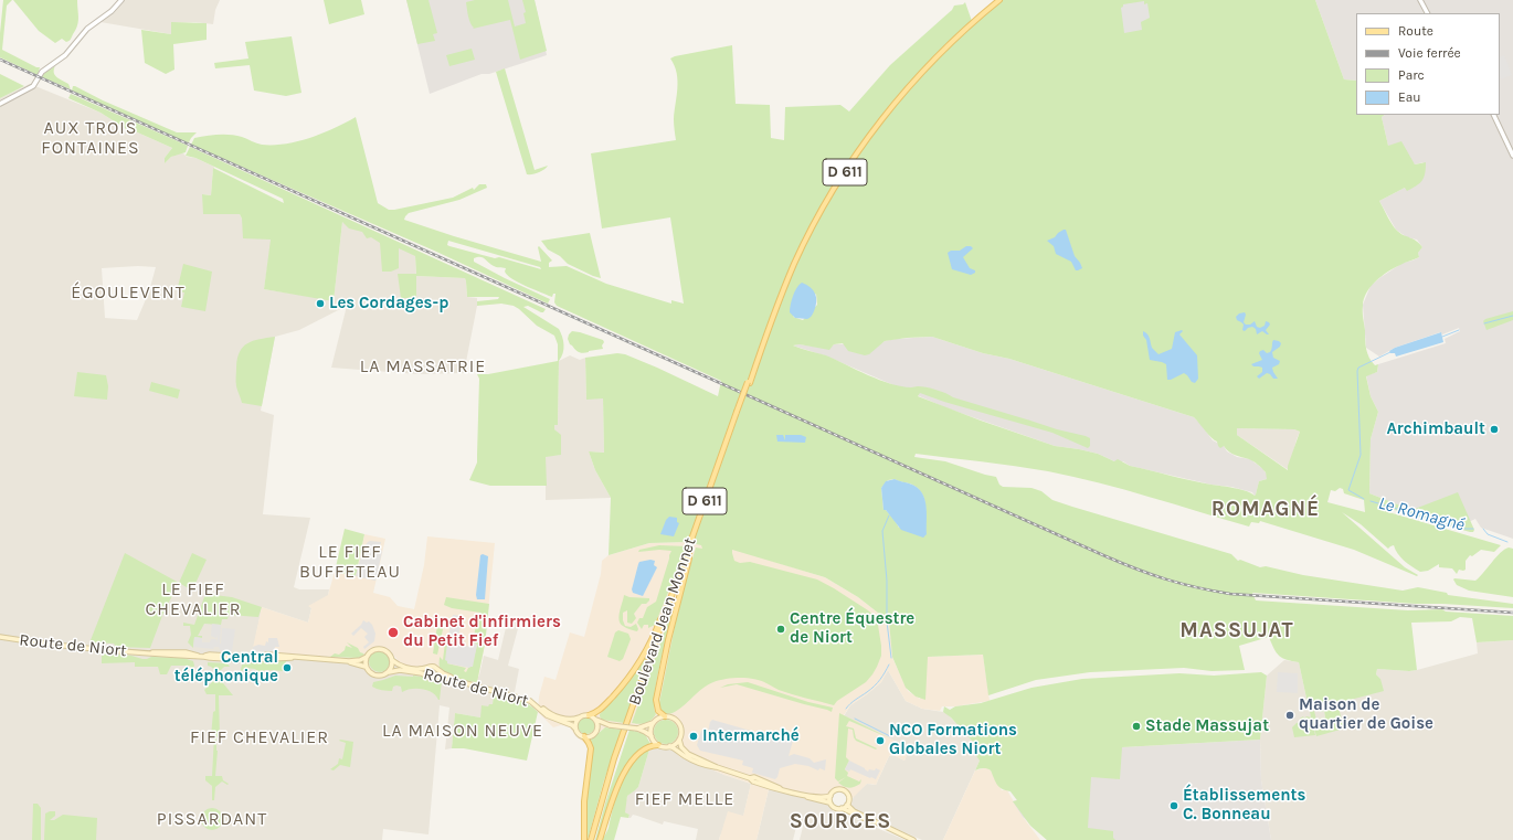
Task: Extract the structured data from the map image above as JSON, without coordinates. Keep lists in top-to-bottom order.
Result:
{
  "streets": {
    "main road": ["D 611", "Boulevard Jean Monnet", "Route de Niort"]
  },
  "crossings": [
    ["D 611", "Boulevard Jean Monnet"]
  ],
  "districts": [
    "AUX TROIS FONTAINES",
    "ÉGOULEVENT",
    "LA MASSATRIE",
    "ROMAGNÉ",
    "LE FIEF BUFFETEAU",
    "LE FIEF CHEVALIER",
    "MASSUJAT",
    "LA MAISON NEUVE",
    "FIEF CHEVALIER",
    "FIEF MELLE",
    "PISSARDANT",
    "SOURCES"
  ],
  "water": ["Le Romagné"],
  "places": [
    "Les Cordages-p",
    "Archimbault",
    "Centre Équestre de Niort",
    "Cabinet d'infirmiers du Petit Fief",
    "Central téléphonique",
    "Maison de quartier de Goise",
    "Stade Massujat",
    "Intermarché",
    "NCO Formations Globales Niort",
    "Établissements C. Bonneau"
  ],
  "legend": [
    "Route",
    "Voie ferrée",
    "Parc",
    "Eau"
  ]
}
